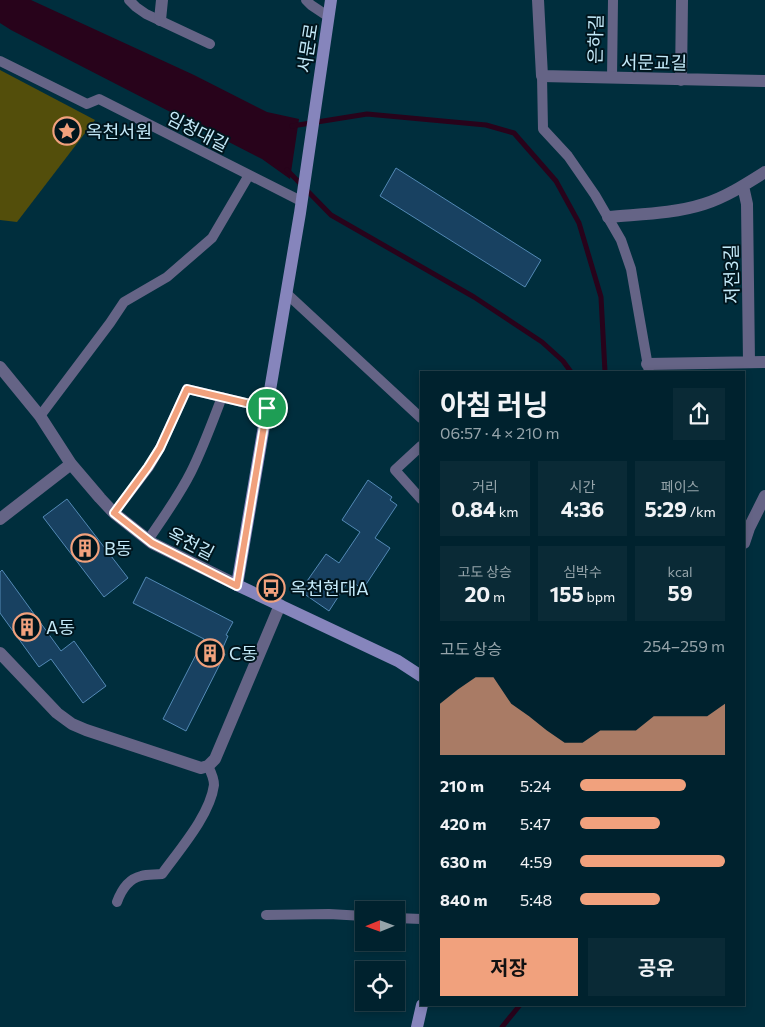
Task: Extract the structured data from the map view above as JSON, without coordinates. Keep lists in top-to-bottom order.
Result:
{
  "streets": {
    "street": [
      "서문로",
      "서문교길",
      "저전3길",
      "옥천길"
    ],
    "lane": ["은하길", "임청대길"]
  },
  "crossings": [
    ["은하길", "서문교길"],
    ["서문로", "임청대길"],
    ["서문로", "옥천길"]
  ],
  "places": {
    "place": ["옥천서원"],
    "building": ["B동", "A동", "C동"],
    "bus stop": ["옥천현대A"]
  },
  "north": "left",
  "page": {
    "heading": ["아침 러닝", "06:57 · 4 × 210 m"],
    "stats": [
      ["거리", "0.84 km"],
      ["시간", "4:36"],
      ["페이스", "5:29 /km"],
      ["고도 상승", "20 m"],
      ["심박수", "155 bpm"],
      ["kcal", "59"]
    ],
    "chart": ["고도 상승", "254–259 m"],
    "list": [
      {
        "name": "210 m",
        "note": "5:24"
      },
      {
        "name": "420 m",
        "note": "5:47"
      },
      {
        "name": "630 m",
        "note": "4:59"
      },
      {
        "name": "840 m",
        "note": "5:48"
      }
    ],
    "buttons": ["저장", "공유"]
  }
}
